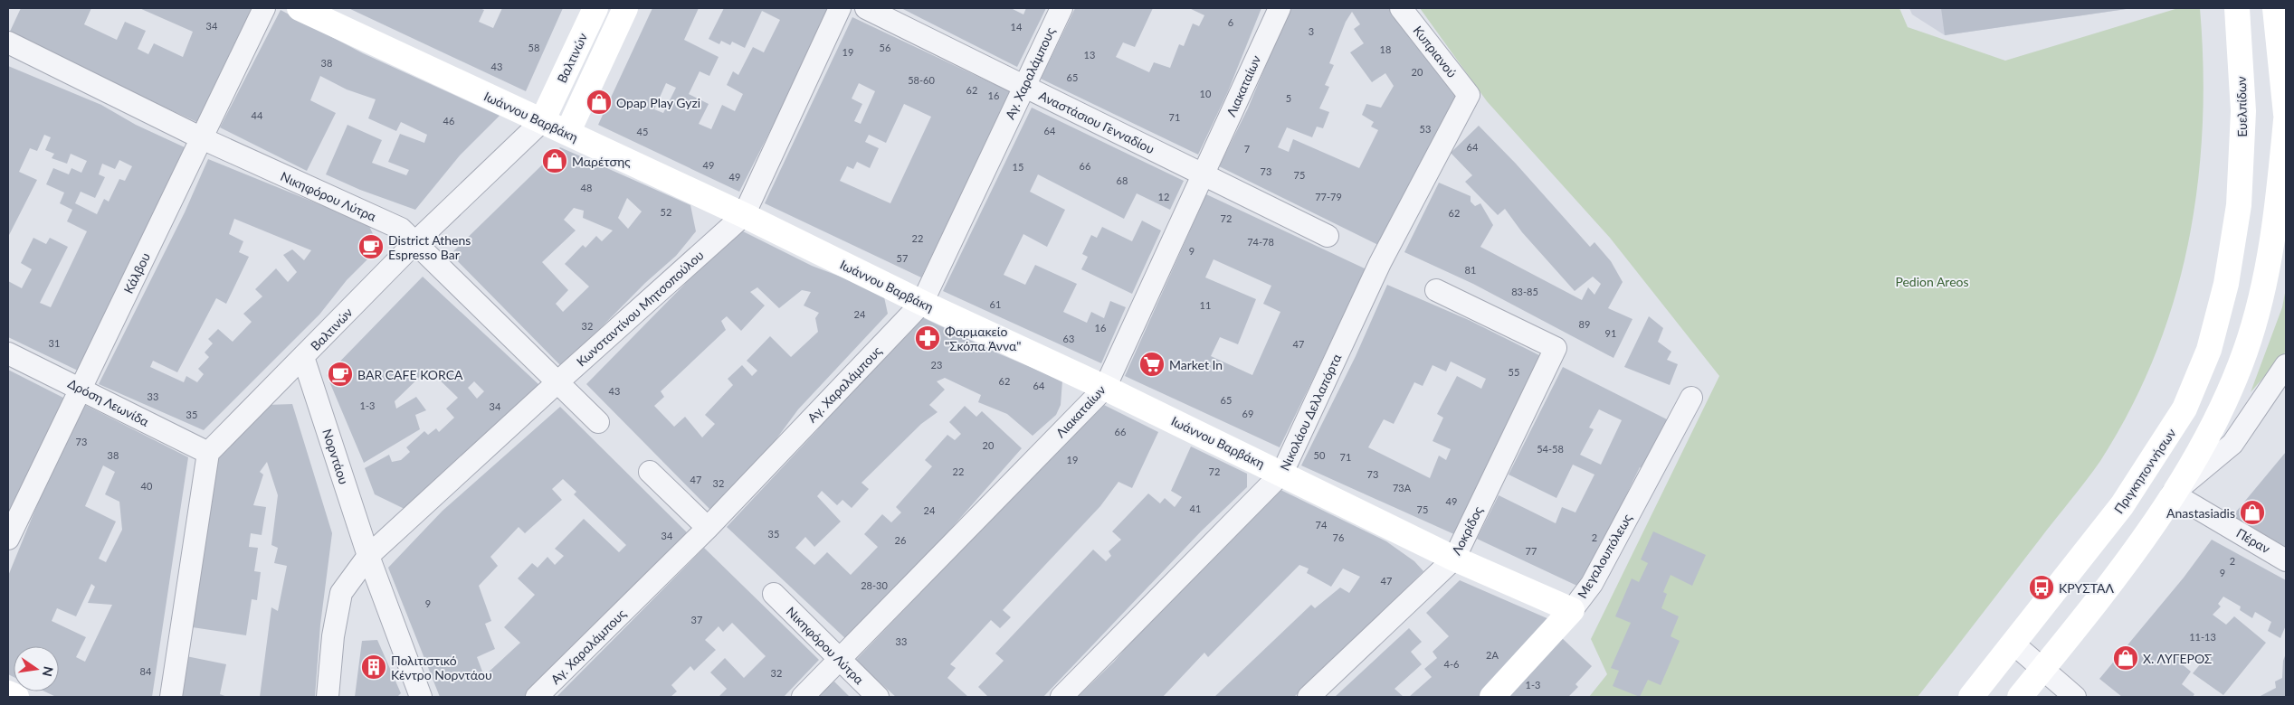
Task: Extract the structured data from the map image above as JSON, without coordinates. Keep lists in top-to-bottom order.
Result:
{
  "streets": {
    "street": [
      "Κυπριανού",
      "Βαλτινών",
      "Αγ. Χαραλάμπους",
      "Λιακαταίων",
      "Ευελπίδων",
      "Ιωάννου Βαρβάκη",
      "Αναστάσιου Γενναδίου",
      "Νικηφόρου Λύτρα",
      "Κάλβου",
      "Κωνσταντίνου Μητσοπούλου",
      "Δρόση Λεωνίδα",
      "Νικολάου Δελλαπόρτα",
      "Νορντάου",
      "Πριγκηποννήσων",
      "Λοκρίδος",
      "Πέραν",
      "Μεγαλουπόλεως"
    ]
  },
  "crossings": [
    ["Κυπριανού", "Νικολάου Δελλαπόρτα"],
    ["Βαλτινών", "Ιωάννου Βαρβάκη"],
    ["Βαλτινών", "Νικηφόρου Λύτρα"],
    ["Βαλτινών", "Δρόση Λεωνίδα"],
    ["Βαλτινών", "Νορντάου"],
    ["Αγ. Χαραλάμπους", "Ιωάννου Βαρβάκη"],
    ["Αγ. Χαραλάμπους", "Αναστάσιου Γενναδίου"],
    ["Λιακαταίων", "Ιωάννου Βαρβάκη"],
    ["Λιακαταίων", "Αναστάσιου Γενναδίου"],
    ["Λιακαταίων", "Νικηφόρου Λύτρα"],
    ["Ευελπίδων", "Πριγκηποννήσων"],
    ["Ιωάννου Βαρβάκη", "Κωνσταντίνου Μητσοπούλου"],
    ["Ιωάννου Βαρβάκη", "Νικολάου Δελλαπόρτα"],
    ["Ιωάννου Βαρβάκη", "Λοκρίδος"],
    ["Ιωάννου Βαρβάκη", "Μεγαλουπόλεως"],
    ["Νικηφόρου Λύτρα", "Κάλβου"],
    ["Νικηφόρου Λύτρα", "Κωνσταντίνου Μητσοπούλου"],
    ["Κάλβου", "Δρόση Λεωνίδα"],
    ["Κωνσταντίνου Μητσοπούλου", "Νορντάου"]
  ],
  "parks": ["Pedion Areos"],
  "places": {
    "shop": [
      "Opap Play Gyzi",
      "Μαρέτσης",
      "Anastasiadis",
      "Χ. ΛΥΓΕΡΟΣ"
    ],
    "cafe": ["District Athens Espresso Bar", "BAR CAFE KORCA"],
    "pharmacy": ["Φαρμακείο \"Σκόπα Άννα\""],
    "supermarket": ["Market In"],
    "bus stop": ["ΚΡΥΣΤΑΛ"],
    "building": ["Πολιτιστικό Κέντρο Νορντάου"]
  },
  "house_numbers": [
    "6",
    "34",
    "14",
    "3",
    "58",
    "56",
    "18",
    "19",
    "13",
    "38",
    "43",
    "20",
    "65",
    "58-60",
    "62",
    "10",
    "16",
    "5",
    "44",
    "71",
    "46",
    "53",
    "64",
    "45",
    "64",
    "7",
    "49",
    "66",
    "15",
    "73",
    "75",
    "49",
    "68",
    "48",
    "12",
    "77-79",
    "52",
    "62",
    "72",
    "22",
    "74-78",
    "9",
    "57",
    "81",
    "83-85",
    "61",
    "11",
    "24",
    "89",
    "32",
    "16",
    "91",
    "63",
    "31",
    "47",
    "23",
    "55",
    "62",
    "64",
    "43",
    "33",
    "65",
    "1-3",
    "34",
    "69",
    "35",
    "66",
    "73",
    "20",
    "54-58",
    "38",
    "50",
    "71",
    "19",
    "22",
    "72",
    "73",
    "47",
    "32",
    "40",
    "73Α",
    "49",
    "41",
    "75",
    "24",
    "74",
    "35",
    "34",
    "76",
    "2",
    "26",
    "77",
    "2",
    "9",
    "47",
    "28-30",
    "9",
    "37",
    "11-13",
    "33",
    "2Α",
    "4-6",
    "84",
    "32",
    "1-3"
  ],
  "north": "right"
}
